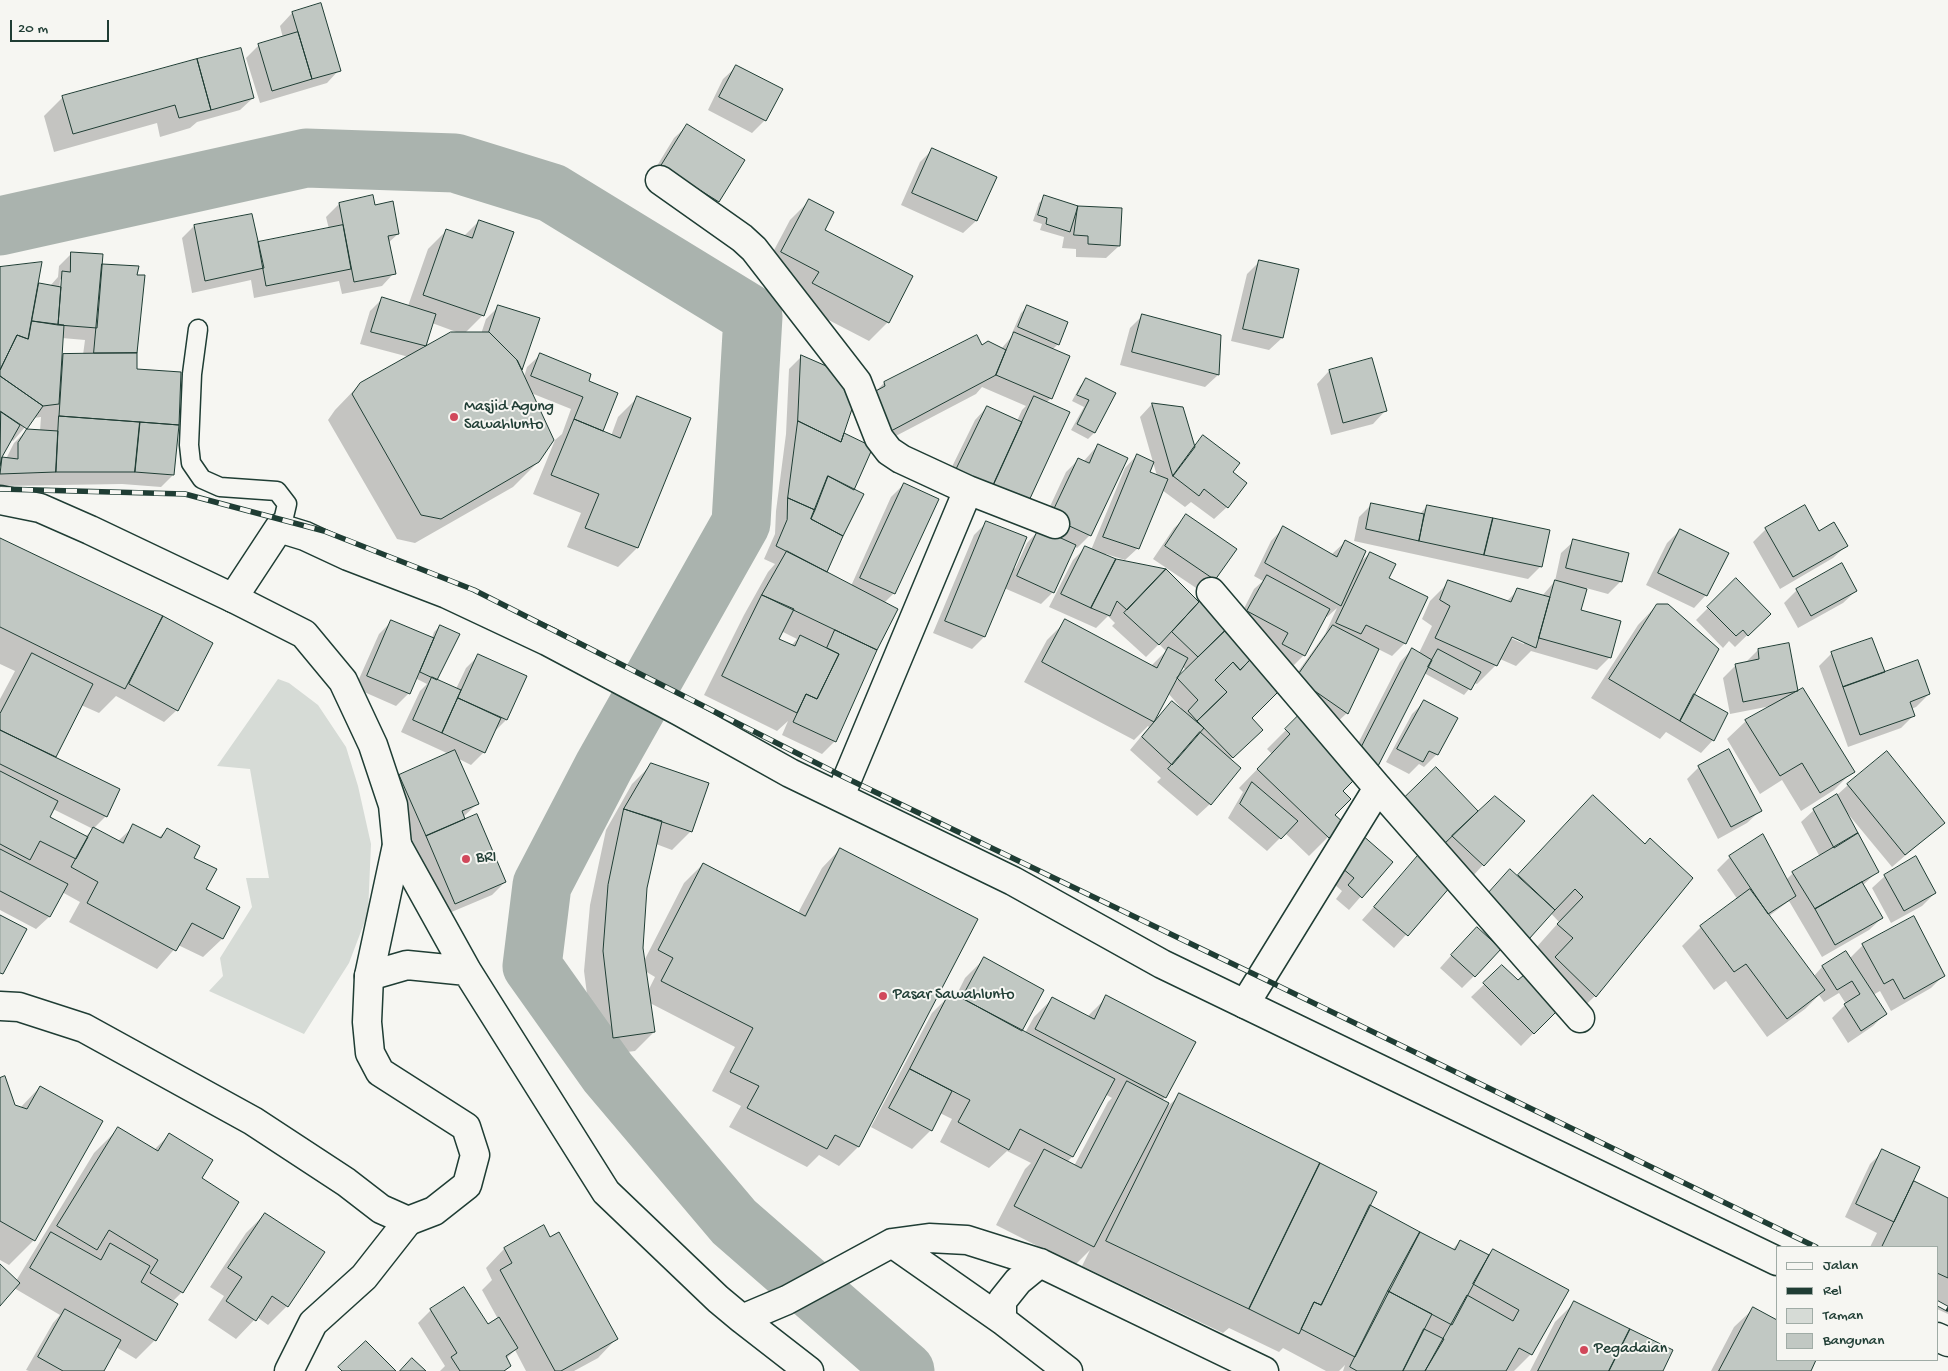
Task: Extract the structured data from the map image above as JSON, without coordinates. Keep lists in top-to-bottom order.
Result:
{
  "places": [
    "Masjid Agung Sawahlunto",
    "BRI",
    "Pasar Sawahlunto",
    "Pegadaian"
  ],
  "legend": [
    "Jalan",
    "Rel",
    "Taman",
    "Bangunan"
  ],
  "scale_bar": "20 m"
}
